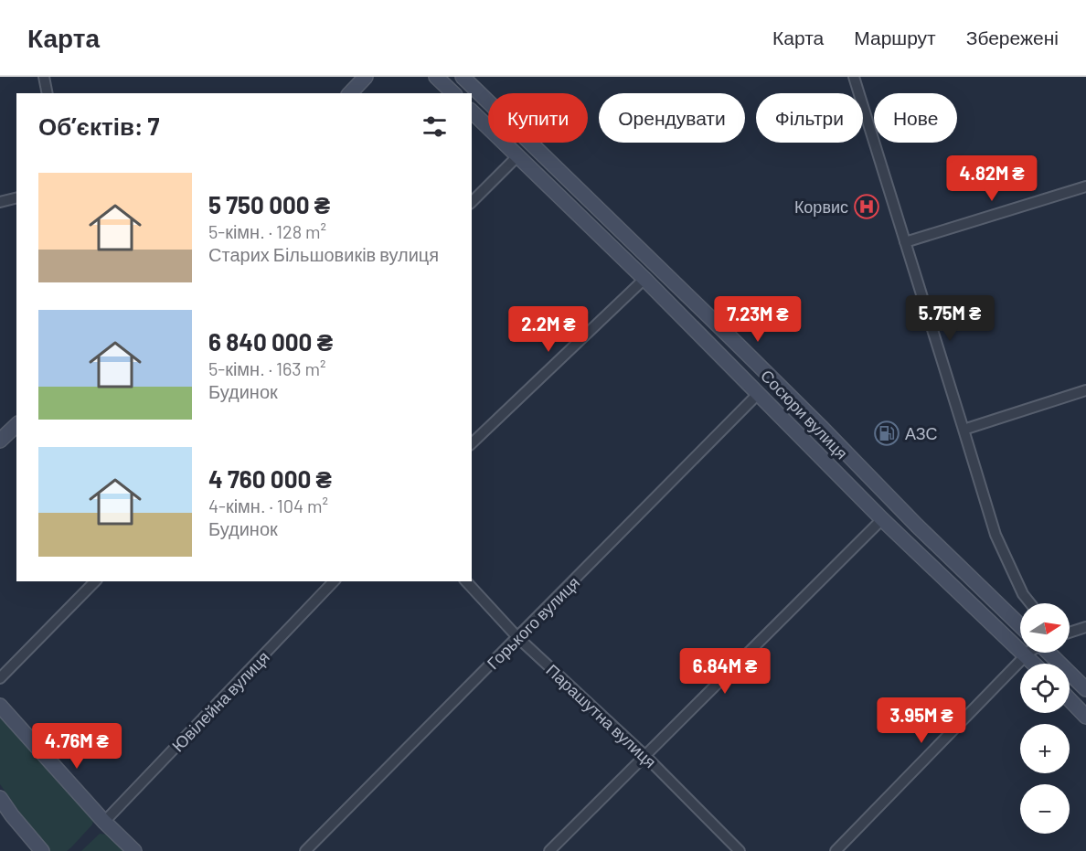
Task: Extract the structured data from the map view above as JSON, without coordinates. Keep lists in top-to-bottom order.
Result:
{
  "streets": {
    "street": [
      "Сосюри вулиця",
      "Горького вулиця",
      "Ювілейна вулиця",
      "Парашутна вулиця"
    ]
  },
  "crossings": [
    ["Сосюри вулиця", "Горького вулиця"],
    ["Горького вулиця", "Парашутна вулиця"]
  ],
  "places": {
    "hospital": ["Корвис"],
    "fuel station": ["АЗС"]
  },
  "north": "right",
  "page": {
    "header": "Карта",
    "nav": ["Карта", "Маршрут", "Збережені"],
    "chip": [
      "Купити",
      "Орендувати",
      "Фільтри",
      "Нове"
    ],
    "heading": "Об’єктів: 7",
    "price": [
      "4.82M ₴",
      "5.75M ₴",
      "7.23M ₴",
      "2.2M ₴",
      "6.84M ₴",
      "3.95M ₴",
      "4.76M ₴"
    ],
    "list": [
      {
        "name": "5 750 000 ₴",
        "note": "5-кімн. · 128 m² · Старих Більшовиків вулиця"
      },
      {
        "name": "6 840 000 ₴",
        "note": "5-кімн. · 163 m² · Будинок"
      },
      {
        "name": "4 760 000 ₴",
        "note": "4-кімн. · 104 m² · Будинок"
      }
    ],
    "map_buttons": ["+", "−"]
  }
}
